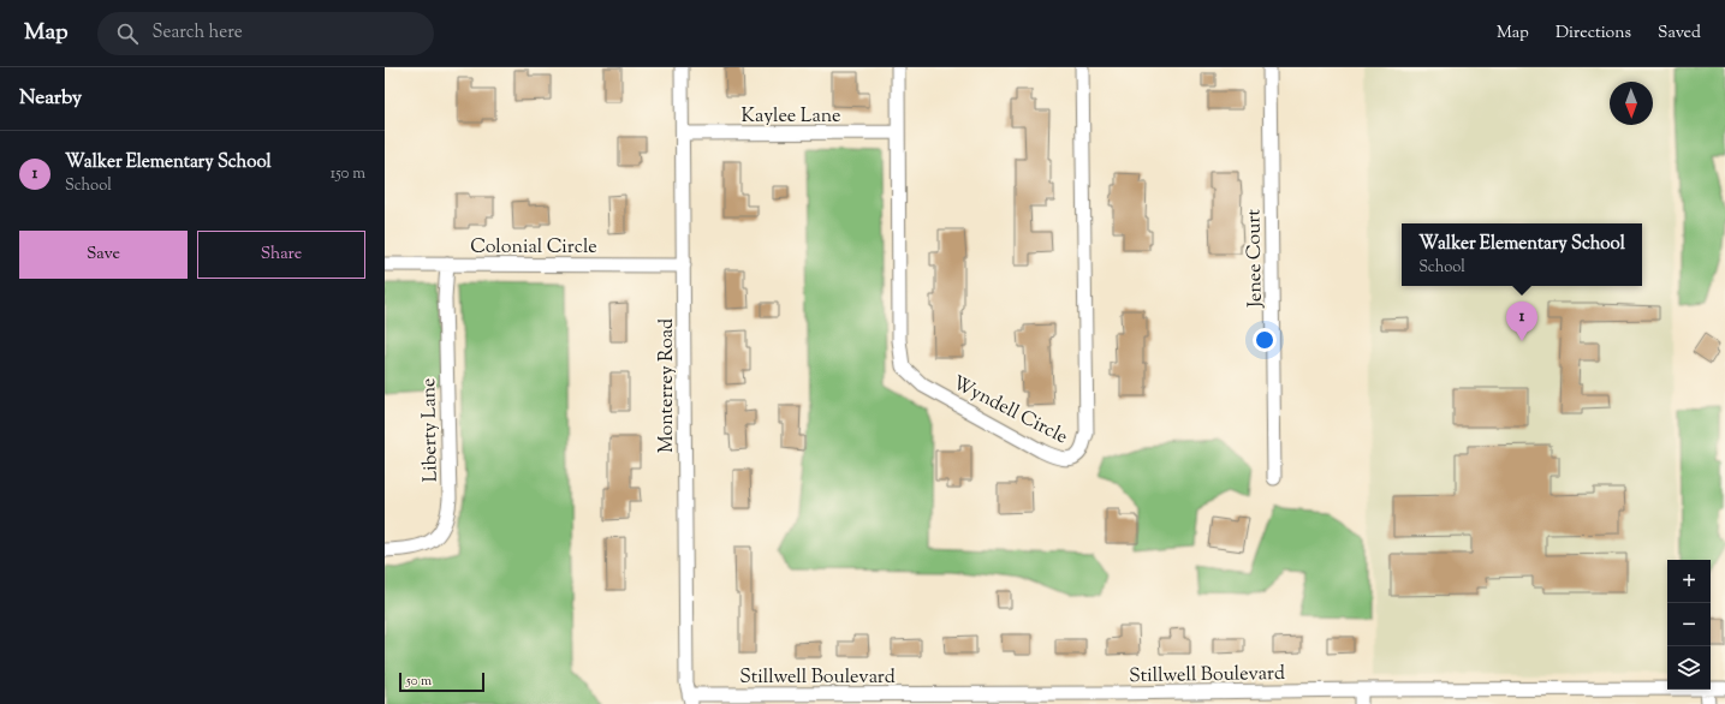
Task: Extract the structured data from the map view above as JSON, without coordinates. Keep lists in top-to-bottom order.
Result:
{
  "streets": {
    "street": [
      "Kaylee Lane",
      "Colonial Circle",
      "Jenee Court",
      "Monterrey Road",
      "Wyndell Circle",
      "Liberty Lane",
      "Stillwell Boulevard"
    ]
  },
  "crossings": [
    ["Kaylee Lane", "Monterrey Road"],
    ["Kaylee Lane", "Wyndell Circle"],
    ["Colonial Circle", "Monterrey Road"],
    ["Colonial Circle", "Liberty Lane"],
    ["Monterrey Road", "Stillwell Boulevard"]
  ],
  "scale_bar": "50 m",
  "north": "bottom",
  "page": {
    "header": "Map",
    "search": "Search here",
    "nav": ["Map", "Directions", "Saved"],
    "heading": "Nearby",
    "list": [
      {
        "mark": "1",
        "name": "Walker Elementary School",
        "note": "School",
        "value": "150 m"
      }
    ],
    "buttons": ["Save", "Share"],
    "popup": ["Walker Elementary School", "School"],
    "pins": "1",
    "map_buttons": ["+", "−"],
    "scale": "50 m"
  }
}
